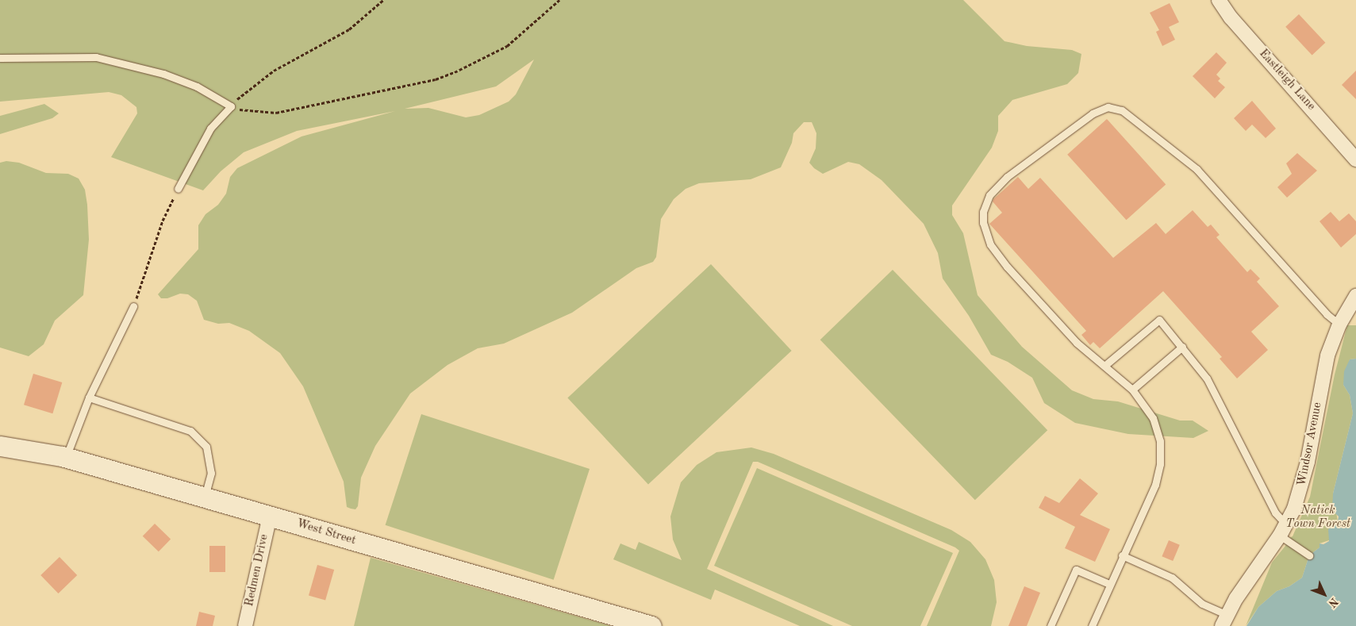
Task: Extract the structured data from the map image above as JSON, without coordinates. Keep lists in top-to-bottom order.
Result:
{
  "streets": {
    "street": [
      "Eastleigh Lane",
      "Windsor Avenue",
      "West Street",
      "Redmen Drive"
    ]
  },
  "crossings": [
    ["West Street", "Redmen Drive"]
  ],
  "parks": ["Natick Town Forest"],
  "north": "bottom right"
}
